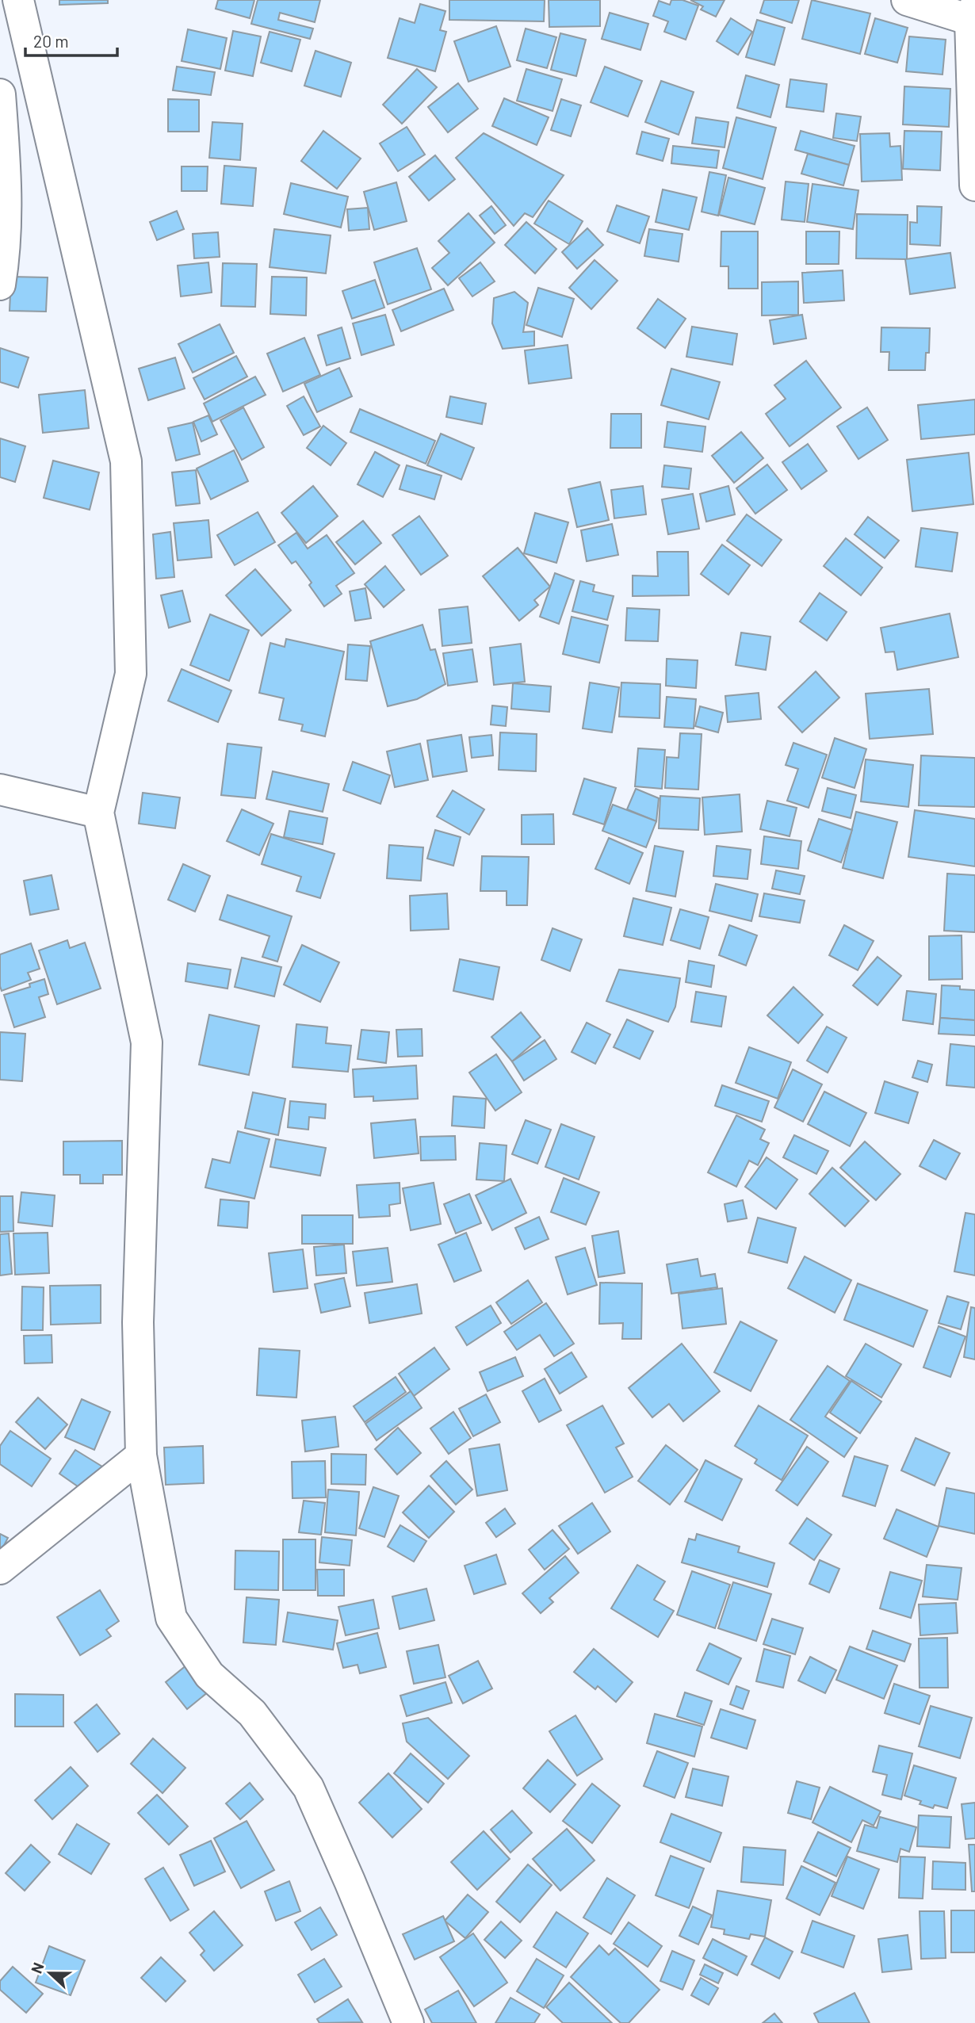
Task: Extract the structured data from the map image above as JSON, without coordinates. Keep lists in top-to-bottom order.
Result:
{
  "scale_bar": "20 m",
  "north": "left"
}
